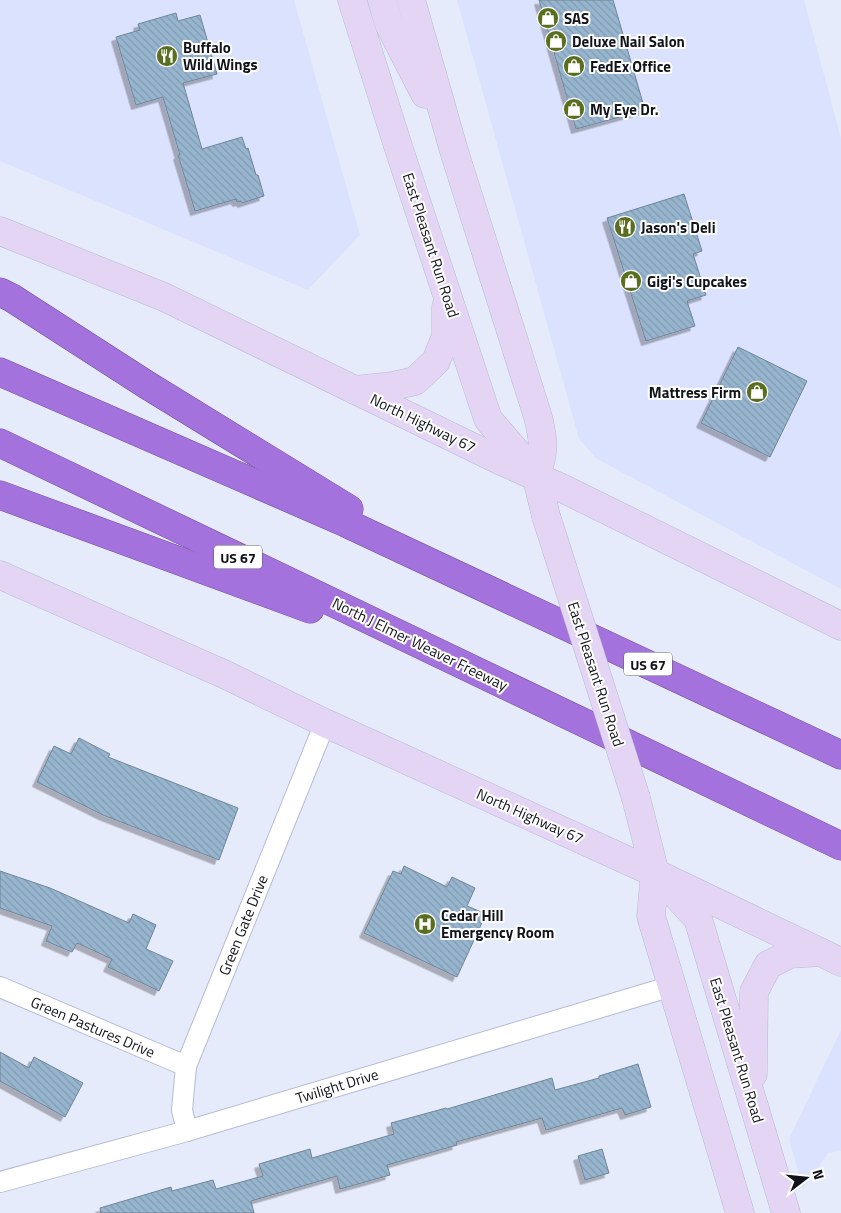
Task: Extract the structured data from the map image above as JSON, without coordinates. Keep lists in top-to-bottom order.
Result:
{
  "streets": {
    "highway": ["US 67", "North J Elmer Weaver Freeway"],
    "main road": ["East Pleasant Run Road", "North Highway 67"],
    "street": ["Green Gate Drive", "Green Pastures Drive", "Twilight Drive"]
  },
  "crossings": [
    ["East Pleasant Run Road", "North Highway 67"],
    ["East Pleasant Run Road", "Twilight Drive"],
    ["North Highway 67", "Green Gate Drive"],
    ["Green Gate Drive", "Green Pastures Drive"],
    ["Green Gate Drive", "Twilight Drive"]
  ],
  "places": {
    "shop": [
      "SAS",
      "Deluxe Nail Salon",
      "FedEx Office",
      "My Eye Dr.",
      "Gigi's Cupcakes",
      "Mattress Firm"
    ],
    "restaurant": ["Buffalo Wild Wings", "Jason's Deli"],
    "hospital": ["Cedar Hill Emergency Room"]
  },
  "north": "right"
}
